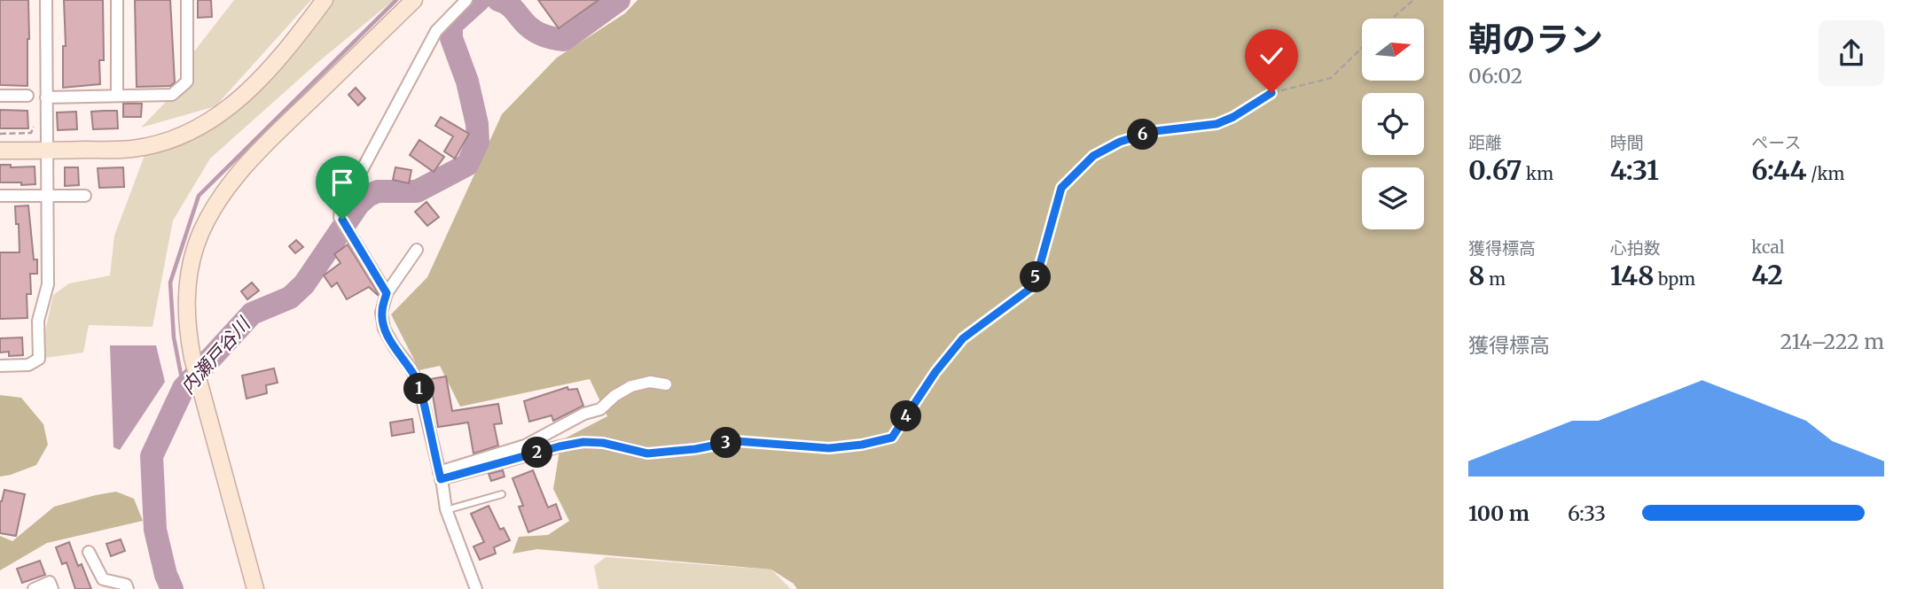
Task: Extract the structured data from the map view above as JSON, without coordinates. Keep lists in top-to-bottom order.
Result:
{
  "water": ["内瀬戸谷川"],
  "north": "right",
  "page": {
    "heading": ["朝のラン", "06:02"],
    "stats": [
      ["距離", "0.67 km"],
      ["時間", "4:31"],
      ["ペース", "6:44 /km"],
      ["獲得標高", "8 m"],
      ["心拍数", "148 bpm"],
      ["kcal", "42"]
    ],
    "pins": [
      "6",
      "5",
      "1",
      "4",
      "3",
      "2"
    ],
    "chart": ["獲得標高", "214–222 m"],
    "list": [
      {
        "name": "100 m",
        "note": "6:33"
      }
    ]
  }
}
